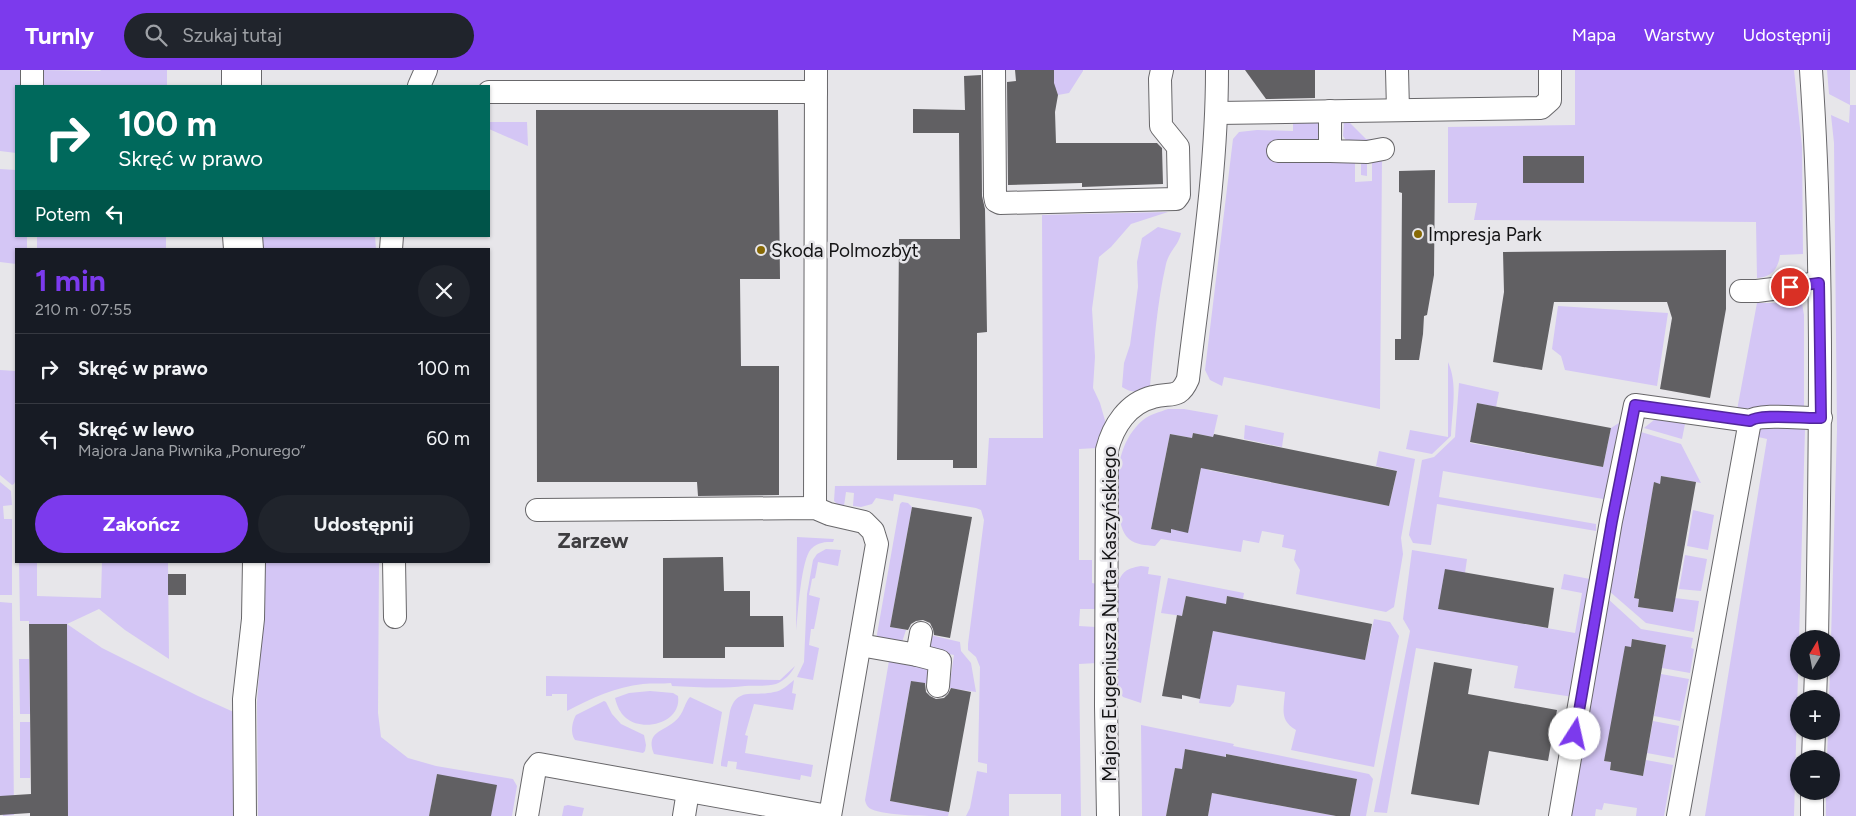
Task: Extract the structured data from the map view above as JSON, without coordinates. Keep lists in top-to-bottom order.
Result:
{
  "streets": {
    "street": ["Majora Eugeniusza Nurta-Kaszyńskiego"]
  },
  "districts": ["Zarzew"],
  "places": ["Impresja Park", "Skoda Polmozbyt"],
  "north": "top",
  "page": {
    "header": "Turnly",
    "search": "Szukaj tutaj",
    "nav": ["Mapa", "Warstwy", "Udostępnij"],
    "turn": ["100 m", "Skręć w prawo"],
    "then": "Potem",
    "heading": ["1 min", "210 m · 07:55"],
    "list": [
      {
        "name": "Skręć w prawo",
        "value": "100 m"
      },
      {
        "name": "Skręć w lewo",
        "note": "Majora Jana Piwnika „Ponurego”",
        "value": "60 m"
      }
    ],
    "buttons": ["Zakończ", "Udostępnij"],
    "map_buttons": ["+", "−"]
  }
}
